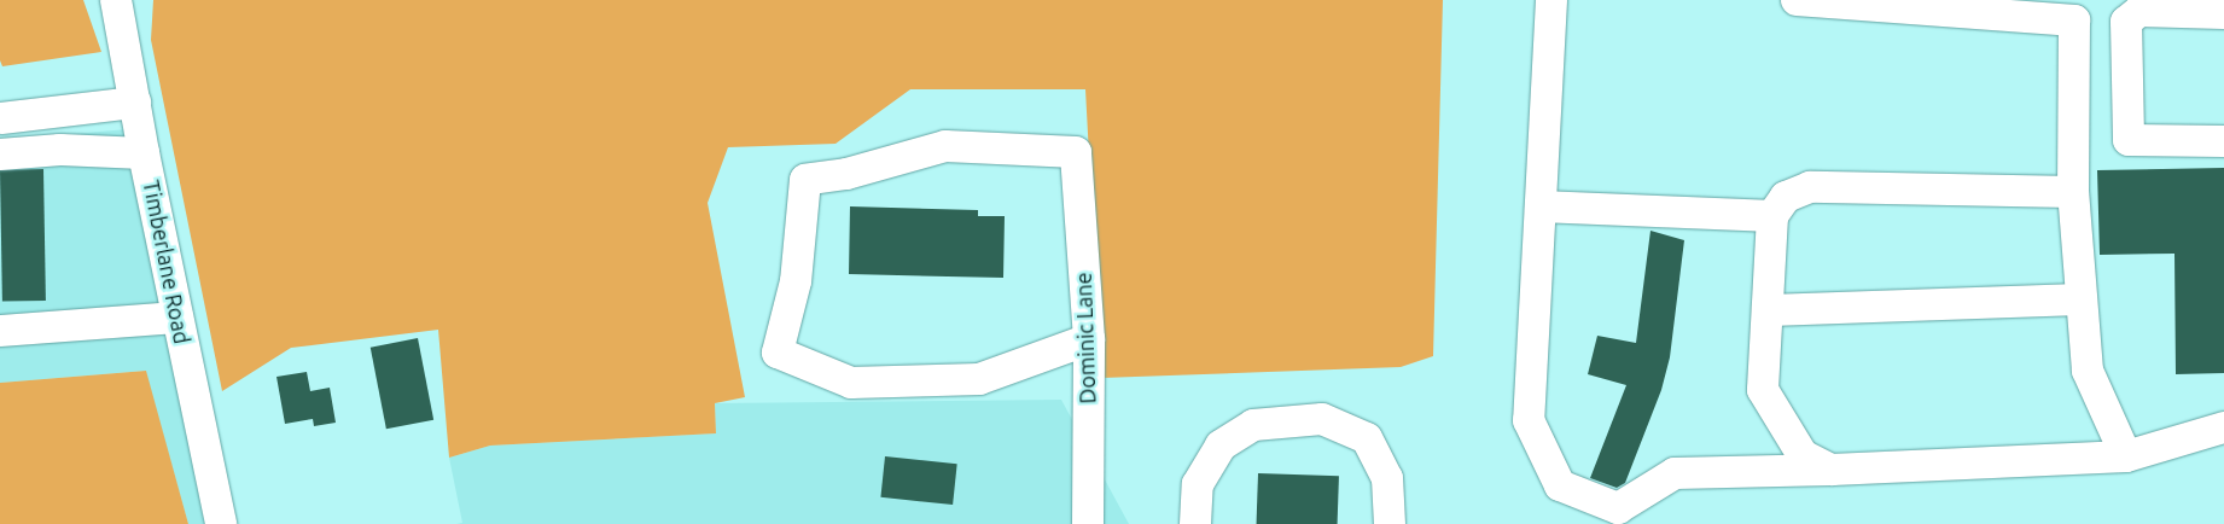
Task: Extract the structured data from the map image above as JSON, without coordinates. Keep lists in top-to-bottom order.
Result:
{
  "streets": {
    "street": ["Timberlane Road", "Dominic Lane"]
  }
}
